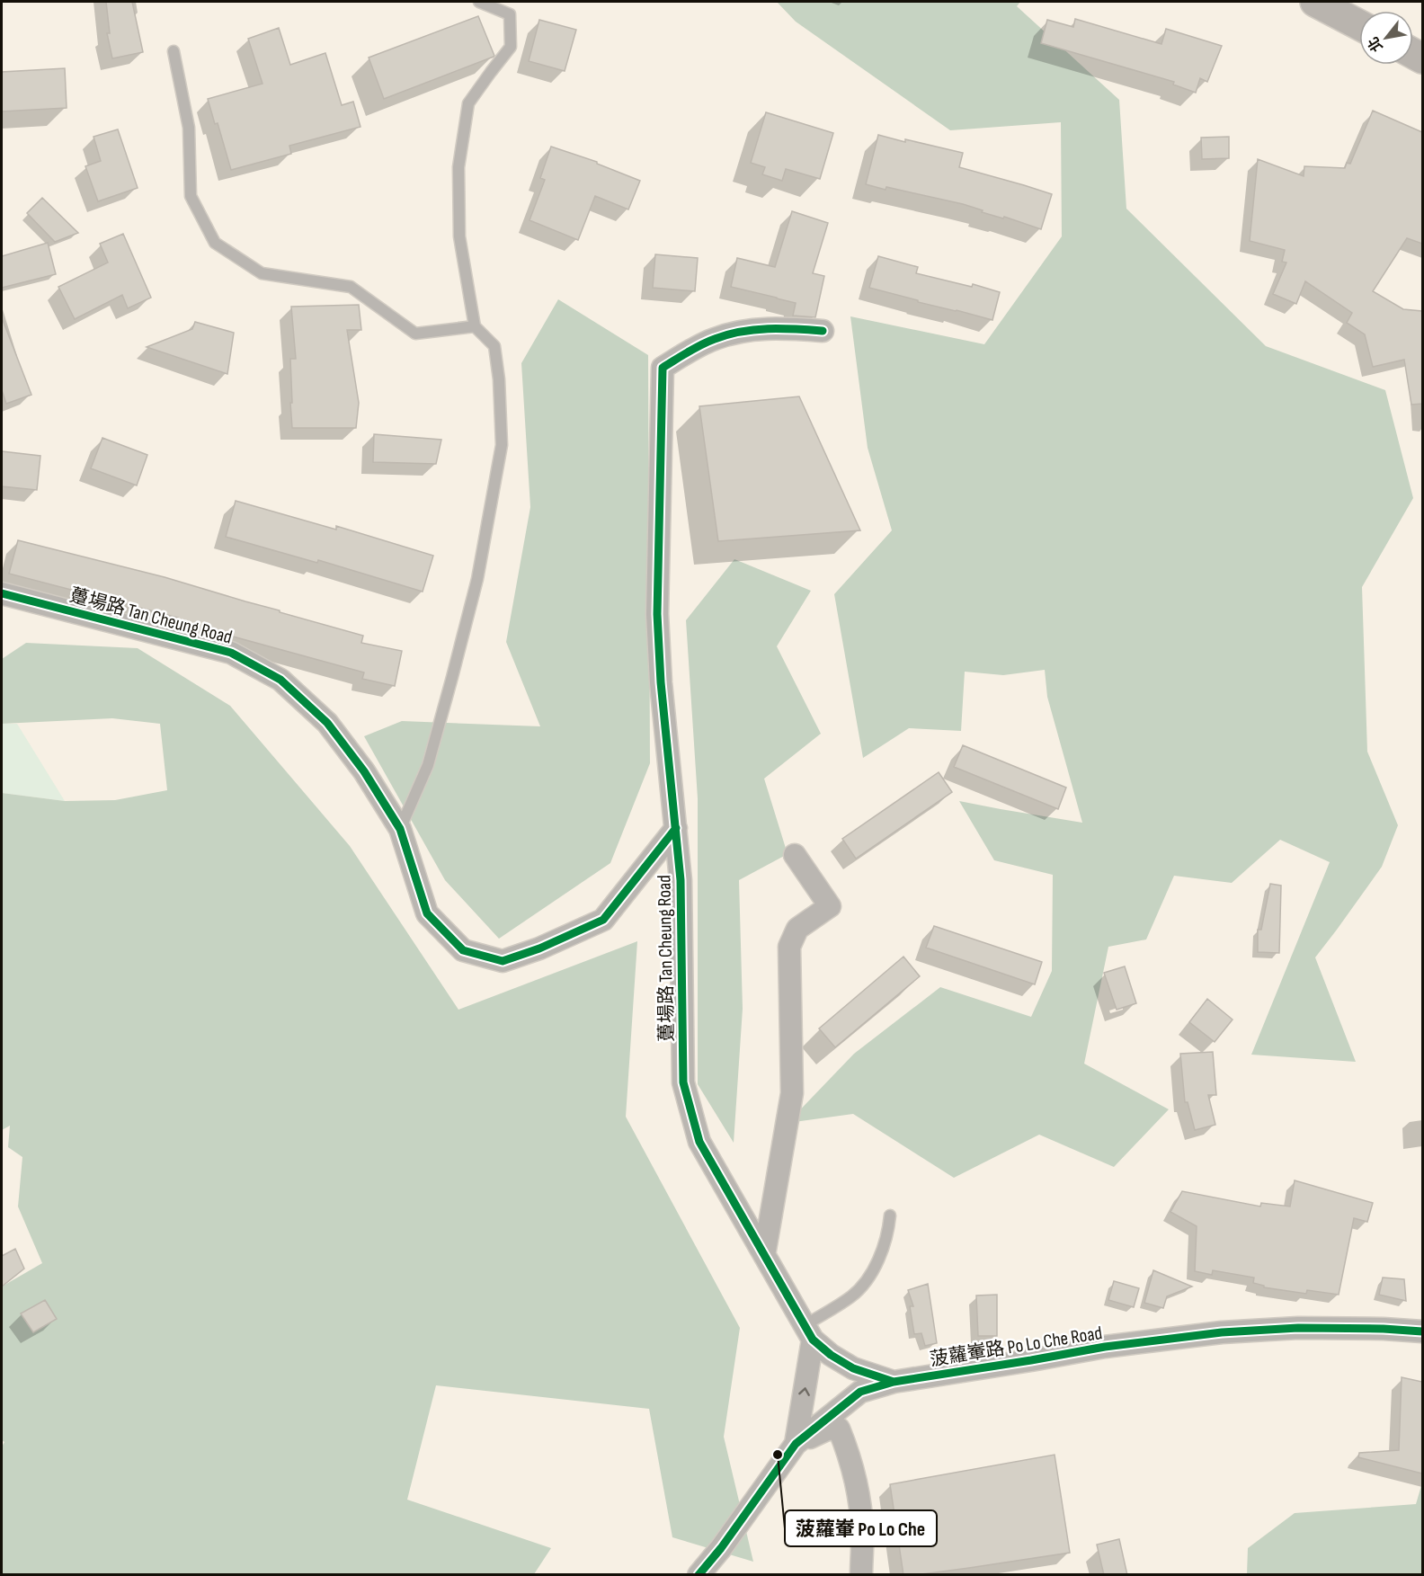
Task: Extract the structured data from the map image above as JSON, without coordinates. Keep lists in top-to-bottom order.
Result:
{
  "streets": {
    "street": ["躉場路 Tan Cheung Road", "菠蘿輋路 Po Lo Che Road"]
  },
  "crossings": [
    ["躉場路 Tan Cheung Road", "菠蘿輋路 Po Lo Che Road"]
  ],
  "places": ["菠蘿輋 Po Lo Che"],
  "north": "bottom left"
}
